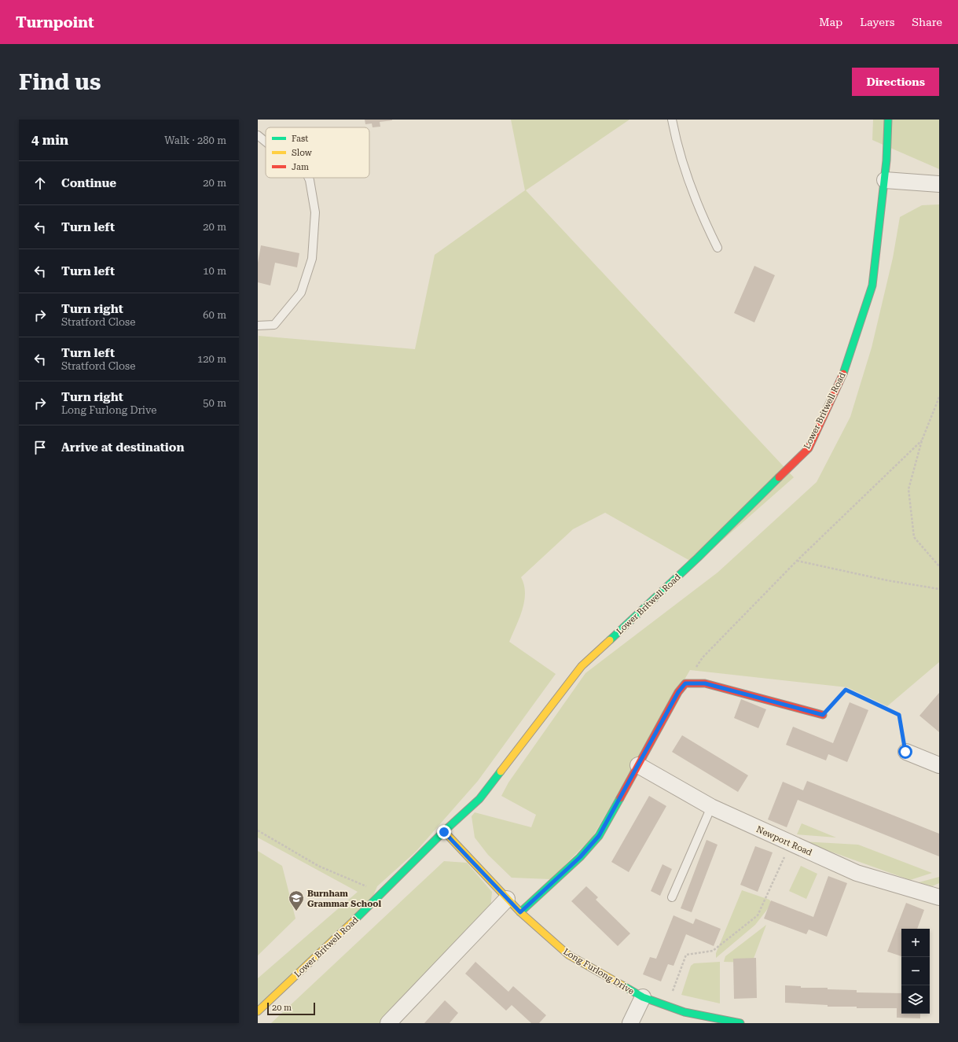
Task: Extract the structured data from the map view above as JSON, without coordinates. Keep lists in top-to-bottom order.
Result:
{
  "streets": {
    "street": ["Lower Britwell Road", "Newport Road", "Long Furlong Drive"]
  },
  "crossings": [
    ["Lower Britwell Road", "Long Furlong Drive"]
  ],
  "places": {
    "school or university": ["Burnham Grammar School"]
  },
  "legend": ["Fast", "Slow", "Jam"],
  "scale_bar": "20 m",
  "page": {
    "header": "Turnpoint",
    "nav": ["Map", "Layers", "Share"],
    "buttons": "Directions",
    "title": "Find us",
    "heading": ["4 min", "Walk · 280 m"],
    "list": [
      ["Continue", "20 m"],
      ["Turn left", "20 m"],
      ["Turn left", "10 m"],
      ["Turn right", "Stratford Close", "60 m"],
      ["Turn left", "Stratford Close", "120 m"],
      ["Turn right", "Long Furlong Drive", "50 m"],
      "Arrive at destination"
    ],
    "map_buttons": ["+", "−"],
    "scale": "20 m"
  }
}
